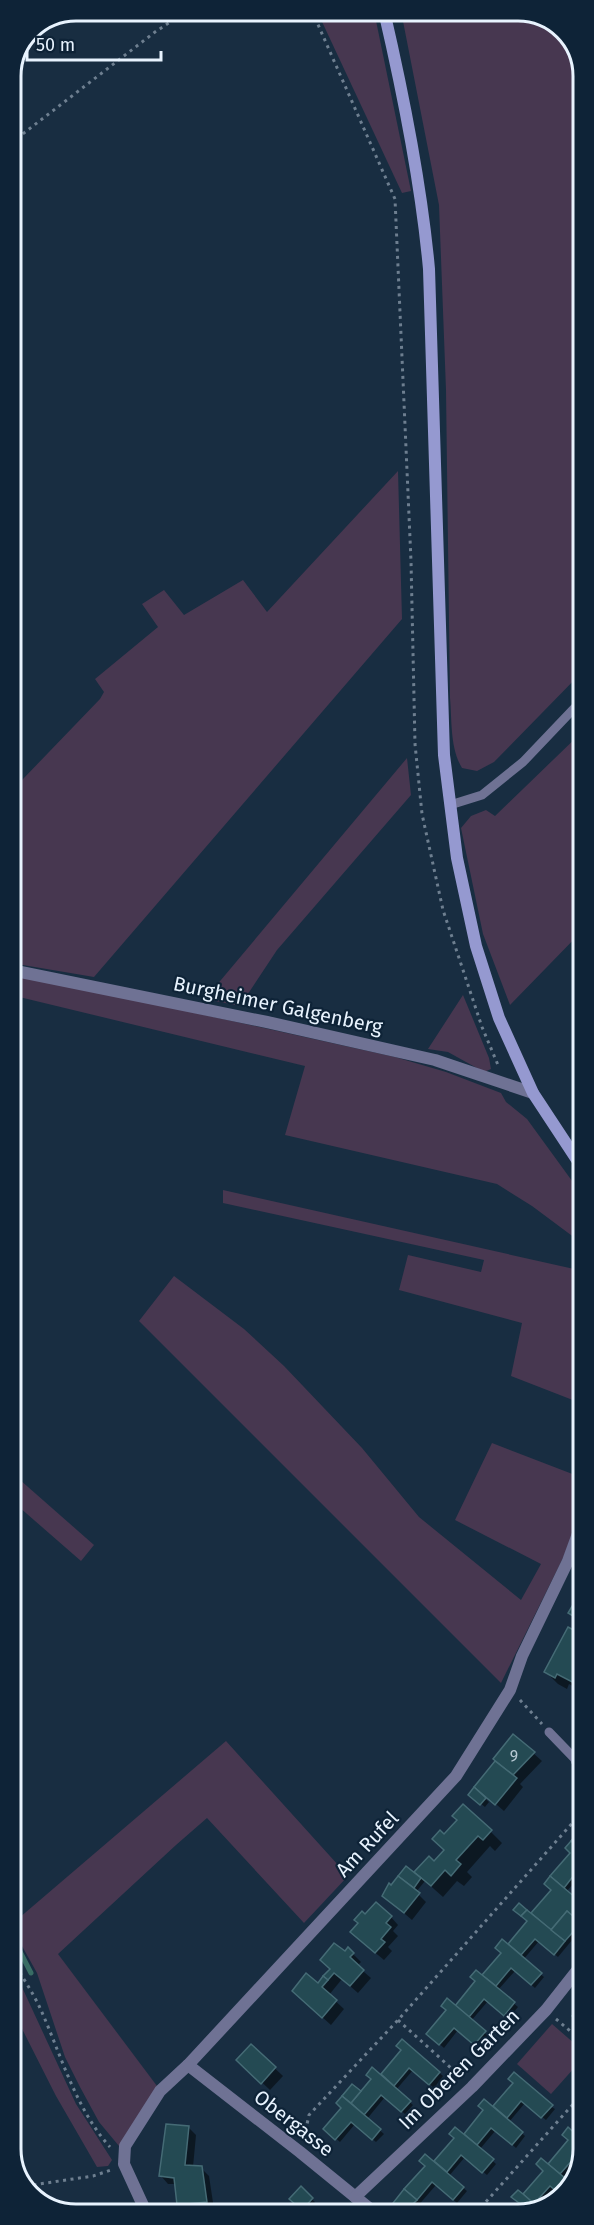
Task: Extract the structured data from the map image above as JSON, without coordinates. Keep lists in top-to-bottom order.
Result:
{
  "streets": {
    "street": [
      "Burgheimer Galgenberg",
      "Am Rufel",
      "Im Oberen Garten",
      "Obergasse"
    ]
  },
  "crossings": [
    ["Am Rufel", "Obergasse"],
    ["Im Oberen Garten", "Obergasse"]
  ],
  "house_numbers": ["9"],
  "scale_bar": "50 m"
}
